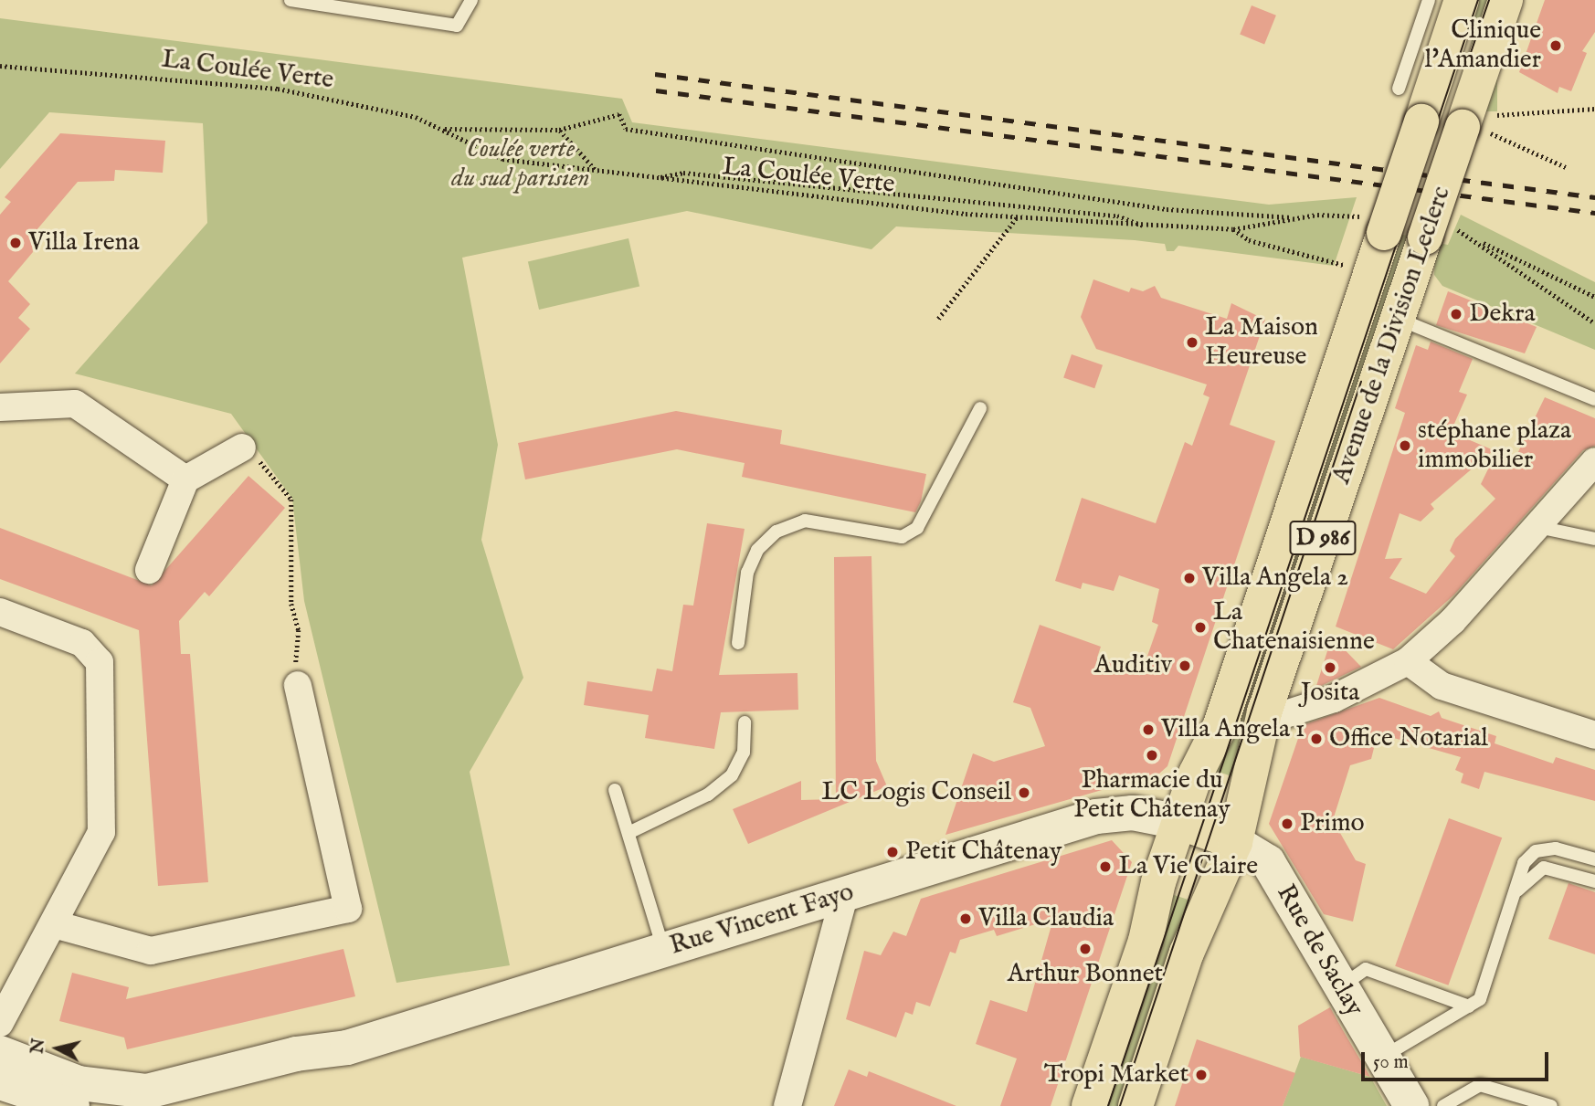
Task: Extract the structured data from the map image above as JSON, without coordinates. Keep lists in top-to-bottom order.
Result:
{
  "streets": {
    "main road": ["Avenue de la Division Leclerc", "D 986"],
    "street": ["Rue Vincent Fayo", "Rue de Saclay"],
    "path": ["La Coulée Verte"]
  },
  "crossings": [
    ["La Coulée Verte", "Avenue de la Division Leclerc"],
    ["Avenue de la Division Leclerc", "Rue Vincent Fayo"],
    ["Avenue de la Division Leclerc", "Rue de Saclay"]
  ],
  "parks": ["Coulée verte du sud parisien"],
  "places": [
    "Clinique l'Amandier",
    "Villa Irena",
    "Dekra",
    "La Maison Heureuse",
    "stéphane plaza immobilier",
    "Villa Angela 2",
    "La Chatenaisienne",
    "Auditiv",
    "Josita",
    "Villa Angela 1",
    "Office Notarial",
    "Pharmacie du Petit Châtenay",
    "LC Logis Conseil",
    "Primo",
    "Petit Châtenay",
    "La Vie Claire",
    "Villa Claudia",
    "Arthur Bonnet",
    "Tropi Market"
  ],
  "scale_bar": "50 m",
  "north": "left"
}
